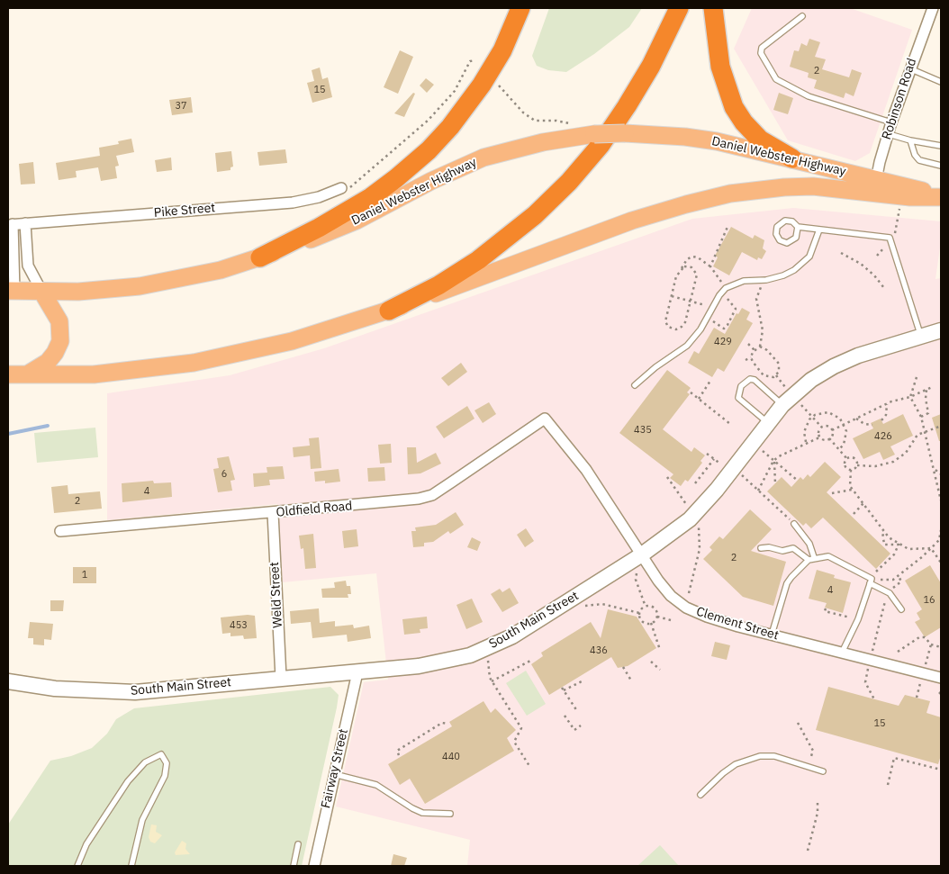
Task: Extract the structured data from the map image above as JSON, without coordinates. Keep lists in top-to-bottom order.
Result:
{
  "streets": {
    "main road": ["Daniel Webster Highway"],
    "street": [
      "Robinson Road",
      "Pike Street",
      "Oldfield Road",
      "Weld Street",
      "South Main Street",
      "Clement Street",
      "Fairway Street"
    ]
  },
  "crossings": [
    ["Robinson Road", "Daniel Webster Highway"],
    ["Daniel Webster Highway", "Pike Street"],
    ["Oldfield Road", "Weld Street"],
    ["Oldfield Road", "Clement Street"],
    ["Weld Street", "South Main Street"],
    ["South Main Street", "Clement Street"],
    ["South Main Street", "Fairway Street"]
  ],
  "house_numbers": [
    "2",
    "15",
    "37",
    "429",
    "435",
    "426",
    "6",
    "4",
    "2",
    "2",
    "1",
    "4",
    "16",
    "453",
    "436",
    "15",
    "440"
  ]
}
